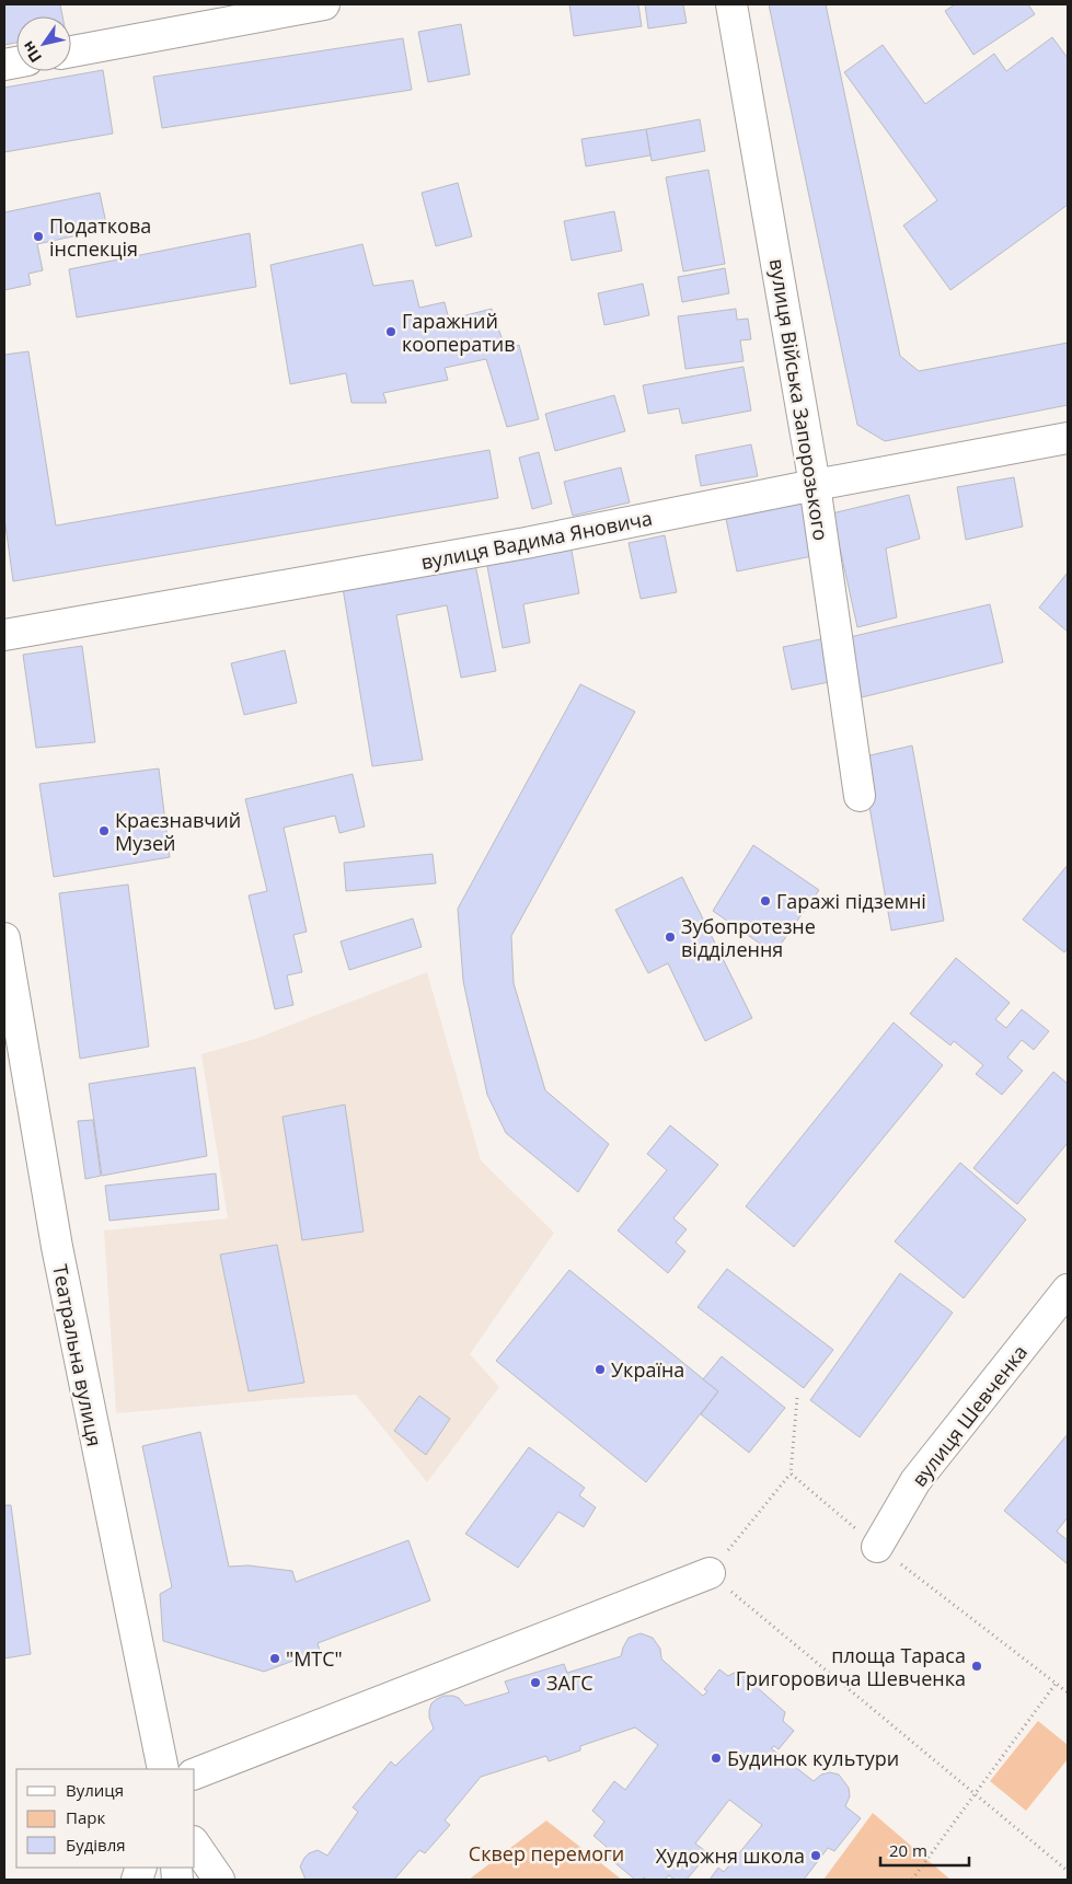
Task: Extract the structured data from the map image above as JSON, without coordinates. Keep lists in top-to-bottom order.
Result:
{
  "streets": {
    "street": [
      "вулиця Війська Запорозького",
      "вулиця Вадима Яновича",
      "Театральна вулиця",
      "вулиця Шевченка"
    ]
  },
  "crossings": [
    ["вулиця Війська Запорозького", "вулиця Вадима Яновича"]
  ],
  "parks": ["Сквер перемоги"],
  "places": [
    "Податкова інспекція",
    "Гаражний кооператив",
    "Краєзнавчий Музей",
    "Гаражі підземні",
    "Зубопротезне відділення",
    "Україна",
    "\"МТС\"",
    "площа Тараса Григоровича Шевченка",
    "ЗАГС",
    "Будинок культури",
    "Художня школа"
  ],
  "legend": ["Вулиця", "Парк", "Будівля"],
  "scale_bar": "20 m",
  "north": "bottom left"
}
